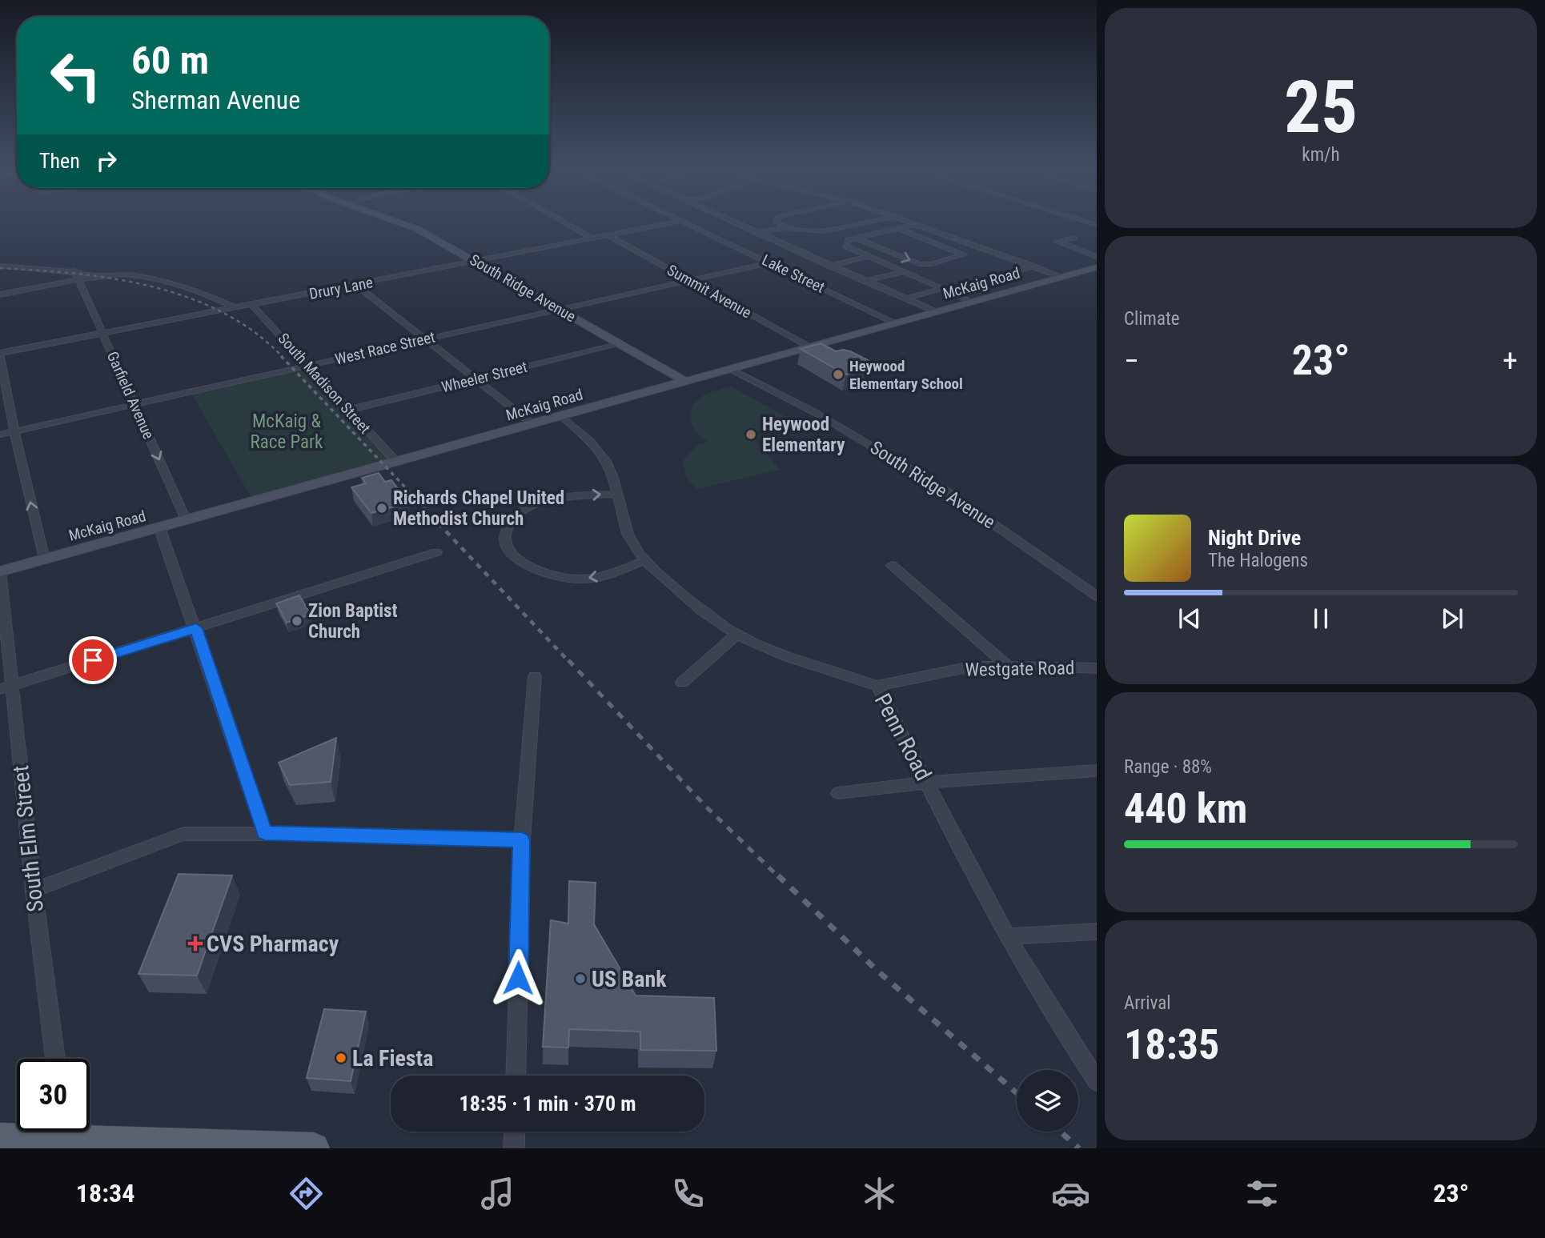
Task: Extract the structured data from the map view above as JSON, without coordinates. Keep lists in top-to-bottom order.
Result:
{
  "streets": {
    "street": [
      "Lake Street",
      "McKaig Road",
      "Drury Lane",
      "South Ridge Avenue",
      "Summit Avenue",
      "West Race Street",
      "Wheeler Street",
      "South Madison Street",
      "Garfield Avenue",
      "Westgate Road",
      "Penn Road",
      "South Elm Street"
    ]
  },
  "crossings": [
    ["Lake Street", "McKaig Road"],
    ["Lake Street", "Drury Lane"],
    ["Lake Street", "West Race Street"],
    ["McKaig Road", "South Ridge Avenue"],
    ["McKaig Road", "Summit Avenue"],
    ["McKaig Road", "South Madison Street"],
    ["McKaig Road", "Garfield Avenue"],
    ["McKaig Road", "Penn Road"],
    ["McKaig Road", "South Elm Street"],
    ["Drury Lane", "South Ridge Avenue"],
    ["Drury Lane", "Summit Avenue"],
    ["Drury Lane", "South Madison Street"],
    ["Drury Lane", "Garfield Avenue"],
    ["South Ridge Avenue", "West Race Street"],
    ["South Ridge Avenue", "Wheeler Street"],
    ["Summit Avenue", "West Race Street"],
    ["West Race Street", "South Madison Street"],
    ["West Race Street", "Garfield Avenue"],
    ["Wheeler Street", "South Madison Street"],
    ["Westgate Road", "Penn Road"]
  ],
  "one_way": ["Garfield Avenue"],
  "parks": ["McKaig & Race Park"],
  "places": {
    "other": [
      "Heywood Elementary School",
      "Heywood Elementary",
      "Richards Chapel United Methodist Church",
      "Zion Baptist Church",
      "US Bank",
      "La Fiesta"
    ],
    "health": ["CVS Pharmacy"]
  },
  "page": {
    "tile": [
      ["25", "km/h"],
      "Climate",
      ["Range · 88%", "440 km"],
      ["Arrival", "18:35"]
    ],
    "turn": ["60 m", "Sherman Avenue"],
    "then": "Then",
    "heat": ["−", "23°", "+"],
    "song": ["Night Drive", "The Halogens"],
    "limit": "30",
    "trip": "18:35 · 1 min · 370 m",
    "tabs": ["18:34", "23°"]
  }
}
